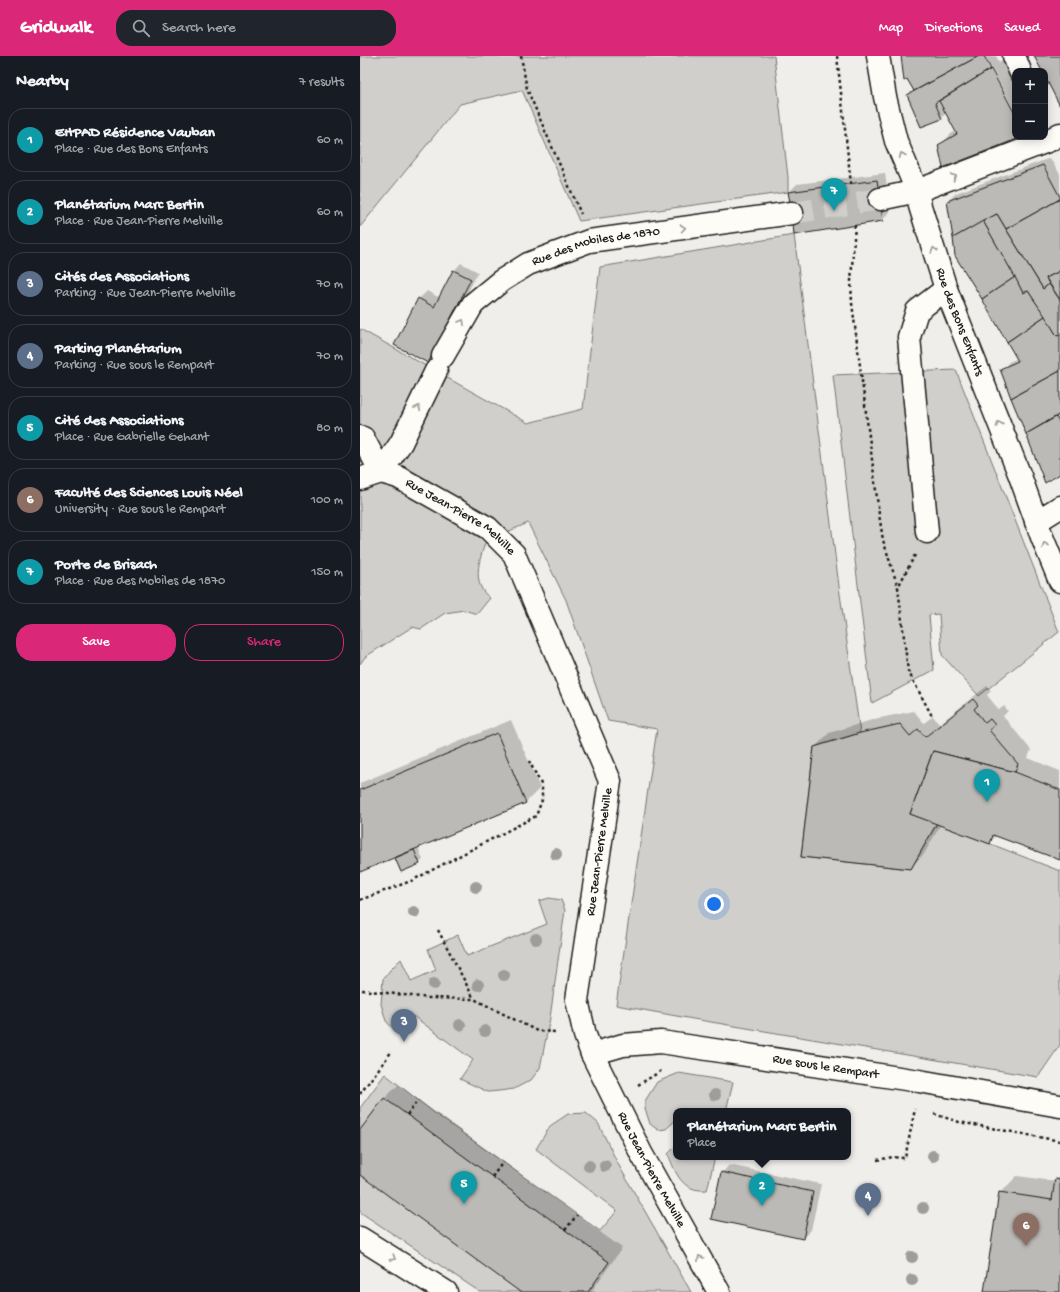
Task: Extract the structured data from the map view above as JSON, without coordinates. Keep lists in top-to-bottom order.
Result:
{
  "streets": {
    "street": [
      "Rue des Mobiles de 1870",
      "Rue des Bons Enfants",
      "Rue Jean-Pierre Melville",
      "Rue sous le Rempart"
    ]
  },
  "crossings": [
    ["Rue des Mobiles de 1870", "Rue Jean-Pierre Melville"],
    ["Rue Jean-Pierre Melville", "Rue sous le Rempart"]
  ],
  "one_way": ["Rue des Mobiles de 1870", "Rue des Bons Enfants"],
  "page": {
    "header": "Gridwalk",
    "search": "Search here",
    "nav": ["Map", "Directions", "Saved"],
    "heading": ["Nearby", "7 results"],
    "map_buttons": ["+", "−"],
    "list": [
      {
        "mark": "1",
        "name": "EHPAD Résidence Vauban",
        "note": "Place · Rue des Bons Enfants",
        "value": "60 m"
      },
      {
        "mark": "2",
        "name": "Planétarium Marc Bertin",
        "note": "Place · Rue Jean-Pierre Melville",
        "value": "60 m"
      },
      {
        "mark": "3",
        "name": "Cités des Associations",
        "note": "Parking · Rue Jean-Pierre Melville",
        "value": "70 m"
      },
      {
        "mark": "4",
        "name": "Parking Planétarium",
        "note": "Parking · Rue sous le Rempart",
        "value": "70 m"
      },
      {
        "mark": "5",
        "name": "Cité des Associations",
        "note": "Place · Rue Gabrielle Gehant",
        "value": "80 m"
      },
      {
        "mark": "6",
        "name": "Faculté des Sciences Louis Néel",
        "note": "University · Rue sous le Rempart",
        "value": "100 m"
      },
      {
        "mark": "7",
        "name": "Porte de Brisach",
        "note": "Place · Rue des Mobiles de 1870",
        "value": "150 m"
      }
    ],
    "pins": [
      "7",
      "1",
      "3",
      "5",
      "2",
      "4",
      "6"
    ],
    "buttons": ["Save", "Share"],
    "popup": ["Planétarium Marc Bertin", "Place"]
  }
}
